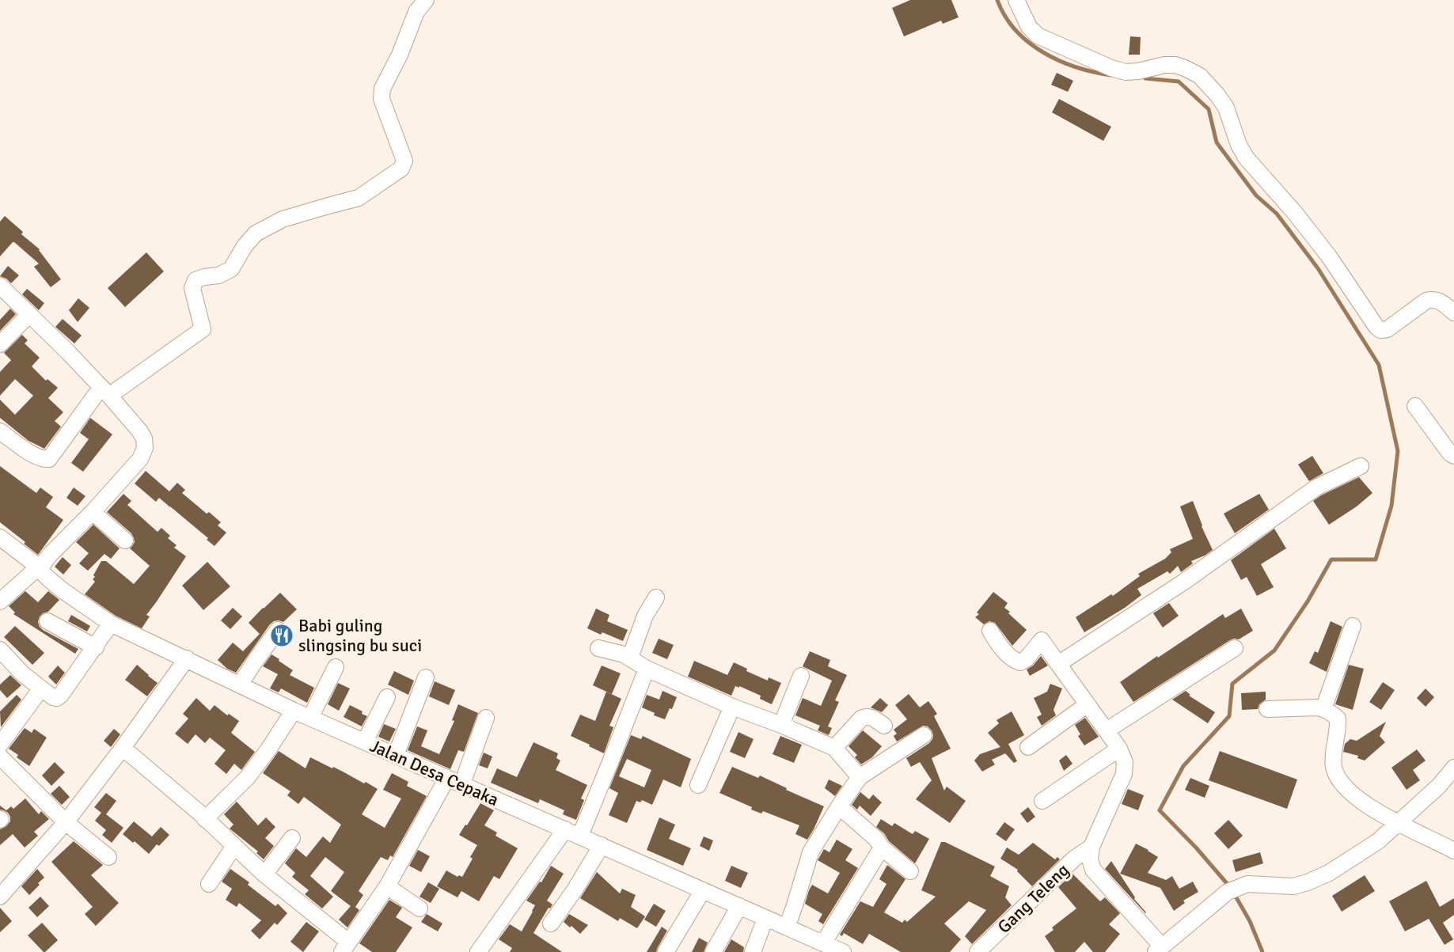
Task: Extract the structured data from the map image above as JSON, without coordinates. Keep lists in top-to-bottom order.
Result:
{
  "streets": {
    "street": ["Jalan Desa Cepaka", "Gang Teleng"]
  },
  "places": {
    "restaurant": ["Babi guling slingsing bu suci"]
  }
}
